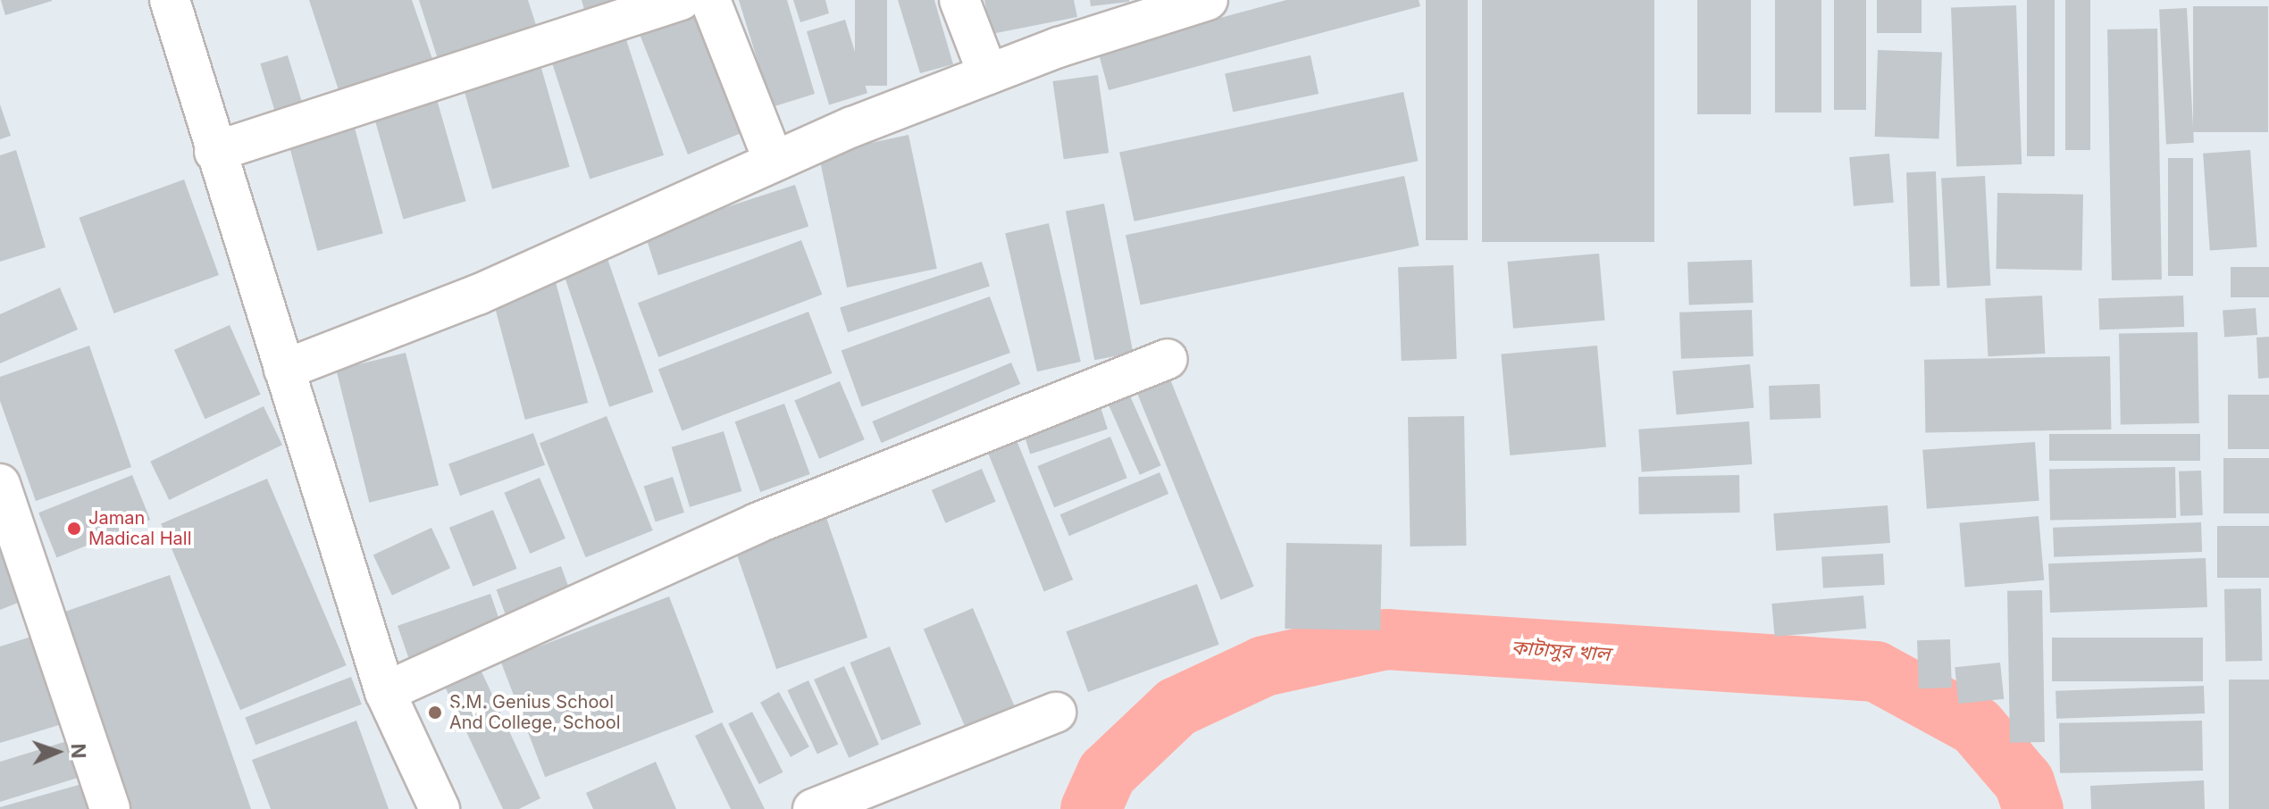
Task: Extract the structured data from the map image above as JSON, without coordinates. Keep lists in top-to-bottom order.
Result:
{
  "water": ["কাটাসুর খাল"],
  "places": ["Jaman Madical Hall", "S.M. Genius School And College, School"],
  "north": "right"
}
